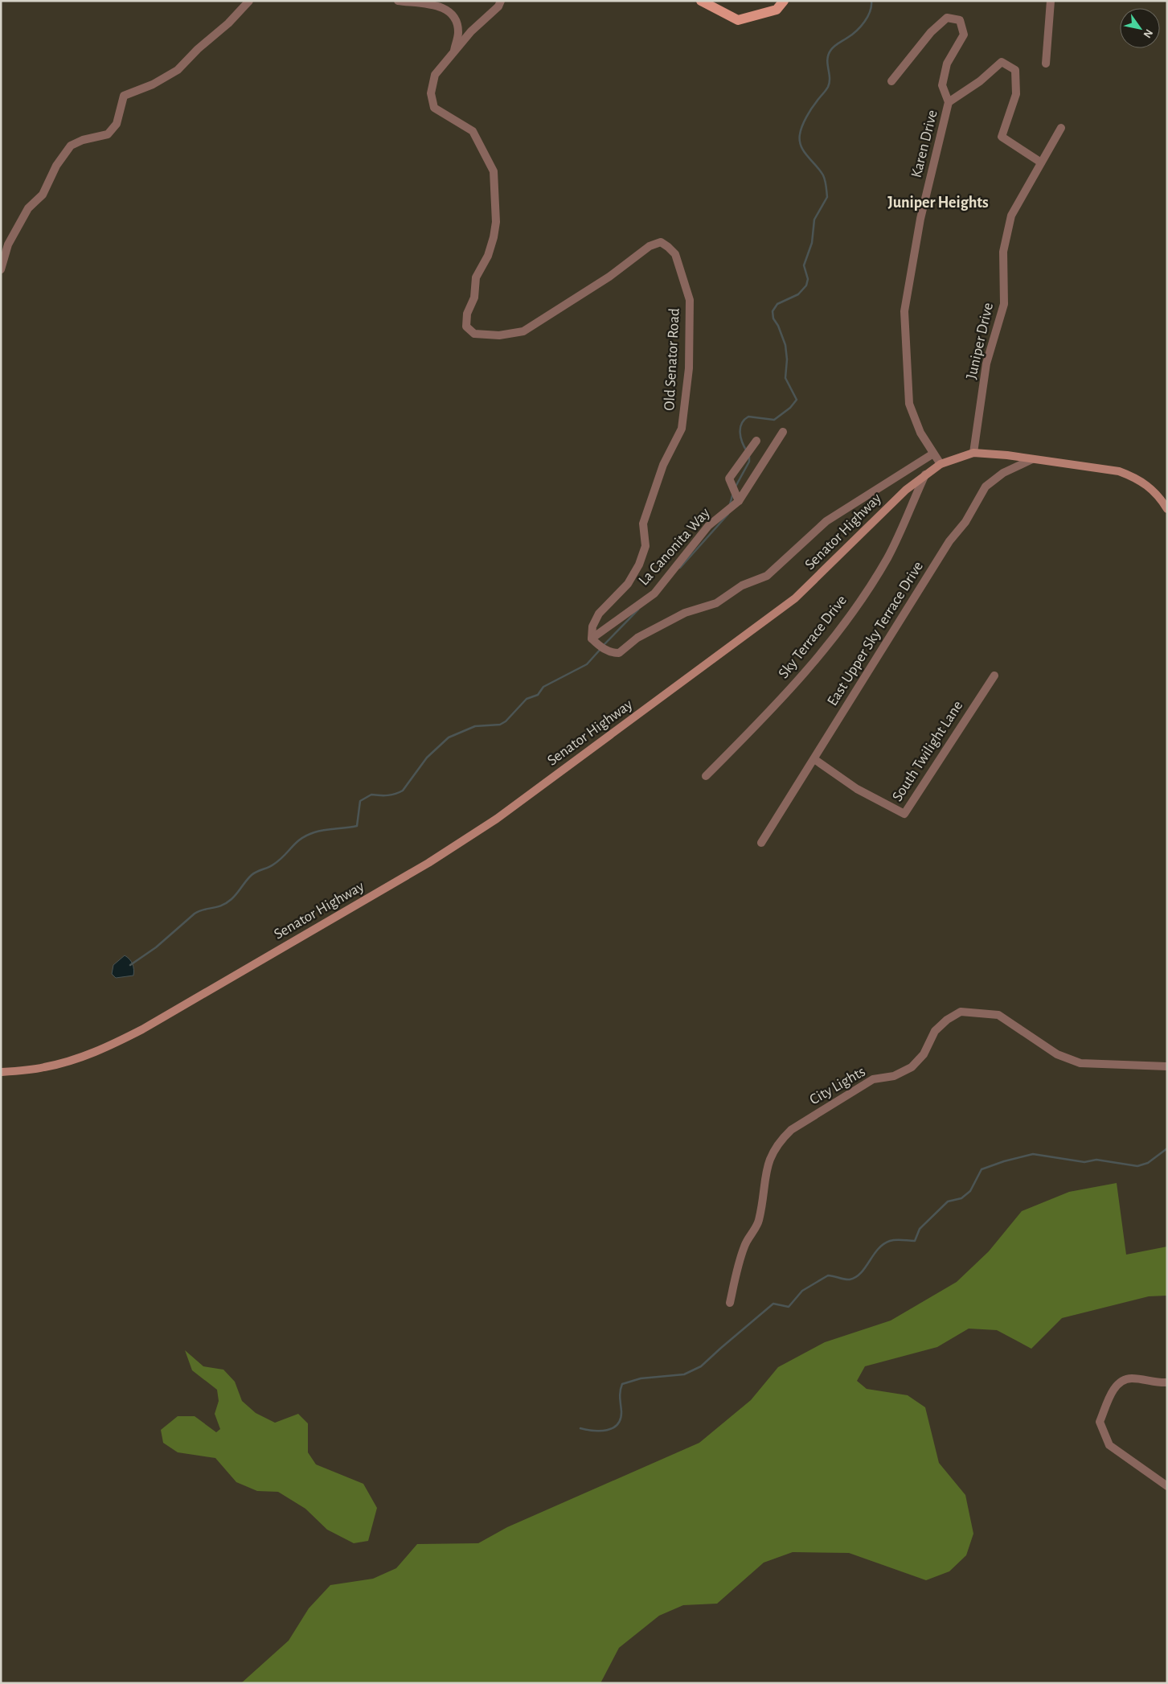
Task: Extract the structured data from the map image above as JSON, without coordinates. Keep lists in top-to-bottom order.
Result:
{
  "streets": {
    "street": [
      "Karen Drive",
      "Juniper Drive",
      "Old Senator Road",
      "Senator Highway",
      "La Canonita Way",
      "East Upper Sky Terrace Drive",
      "Sky Terrace Drive",
      "South Twilight Lane",
      "City Lights"
    ]
  },
  "crossings": [
    ["Karen Drive", "Senator Highway"],
    ["Juniper Drive", "Senator Highway"],
    ["Old Senator Road", "La Canonita Way"],
    ["Senator Highway", "East Upper Sky Terrace Drive"],
    ["Senator Highway", "Sky Terrace Drive"],
    ["East Upper Sky Terrace Drive", "South Twilight Lane"]
  ],
  "districts": ["Juniper Heights"],
  "north": "bottom right"
}
